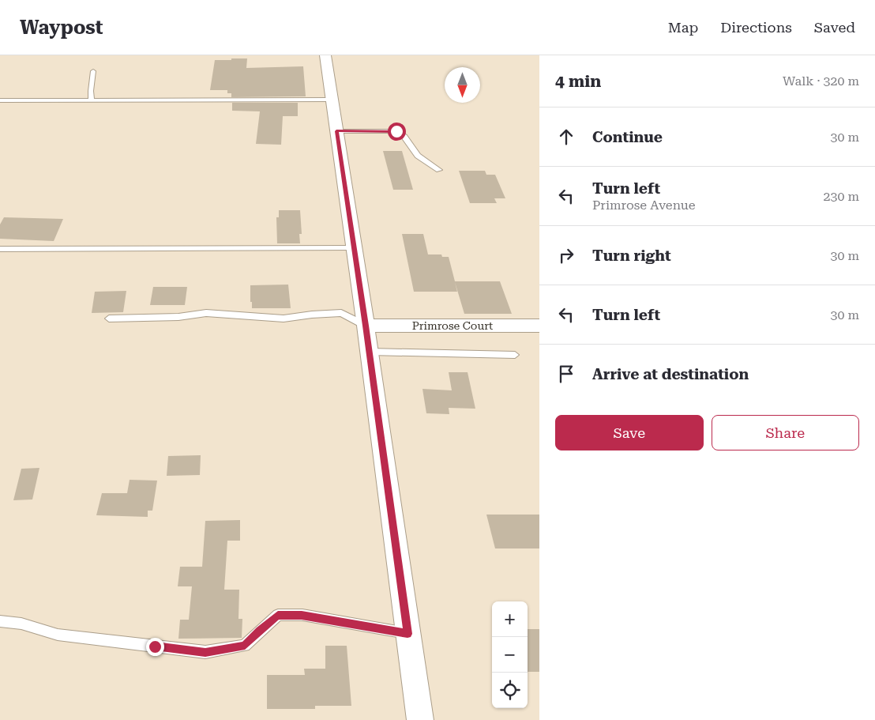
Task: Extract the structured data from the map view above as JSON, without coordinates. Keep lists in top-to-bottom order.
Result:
{
  "streets": {
    "street": ["Primrose Court"]
  },
  "north": "bottom",
  "page": {
    "header": "Waypost",
    "nav": ["Map", "Directions", "Saved"],
    "heading": ["4 min", "Walk · 320 m"],
    "list": [
      ["Continue", "30 m"],
      ["Turn left", "Primrose Avenue", "230 m"],
      ["Turn right", "30 m"],
      ["Turn left", "30 m"],
      "Arrive at destination"
    ],
    "buttons": ["Save", "Share"],
    "map_buttons": ["+", "−"]
  }
}
